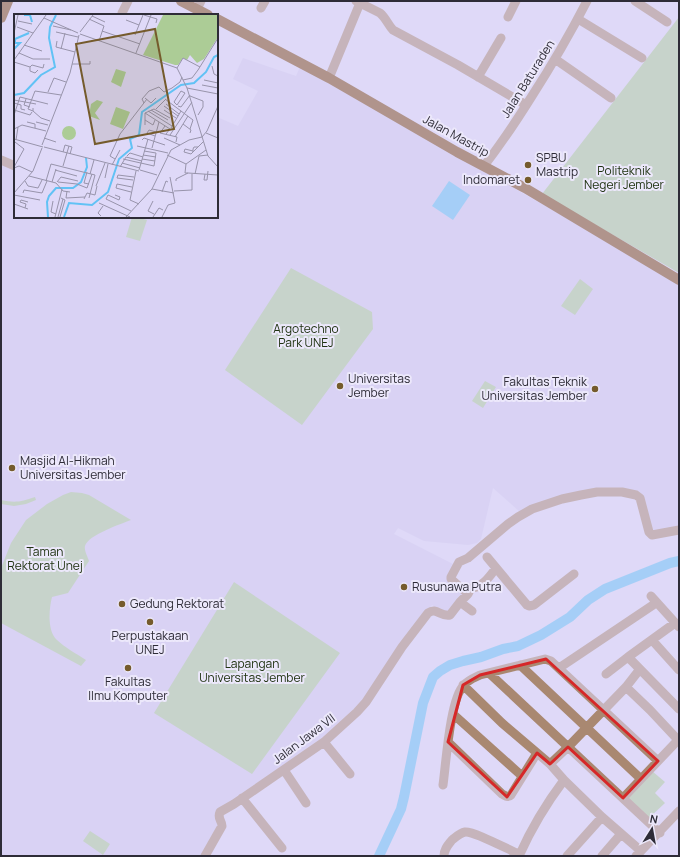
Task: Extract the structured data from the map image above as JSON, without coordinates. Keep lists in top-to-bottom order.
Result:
{
  "streets": {
    "main road": ["Jalan Mastrip"],
    "street": ["Jalan Baturaden", "Jalan Jawa VII"]
  },
  "crossings": [
    ["Jalan Baturaden", "Jalan Mastrip"]
  ],
  "parks": [
    "Politeknik Negeri Jember",
    "Argotechno Park UNEJ",
    "Taman Rektorat Unej",
    "Lapangan Universitas Jember"
  ],
  "places": [
    "SPBU Mastrip",
    "Indomaret",
    "Universitas Jember",
    "Fakultas Teknik Universitas Jember",
    "Masjid Al-Hikmah Universitas Jember",
    "Rusunawa Putra",
    "Gedung Rektorat",
    "Perpustakaan UNEJ",
    "Fakultas Ilmu Komputer"
  ],
  "north": "top"
}
